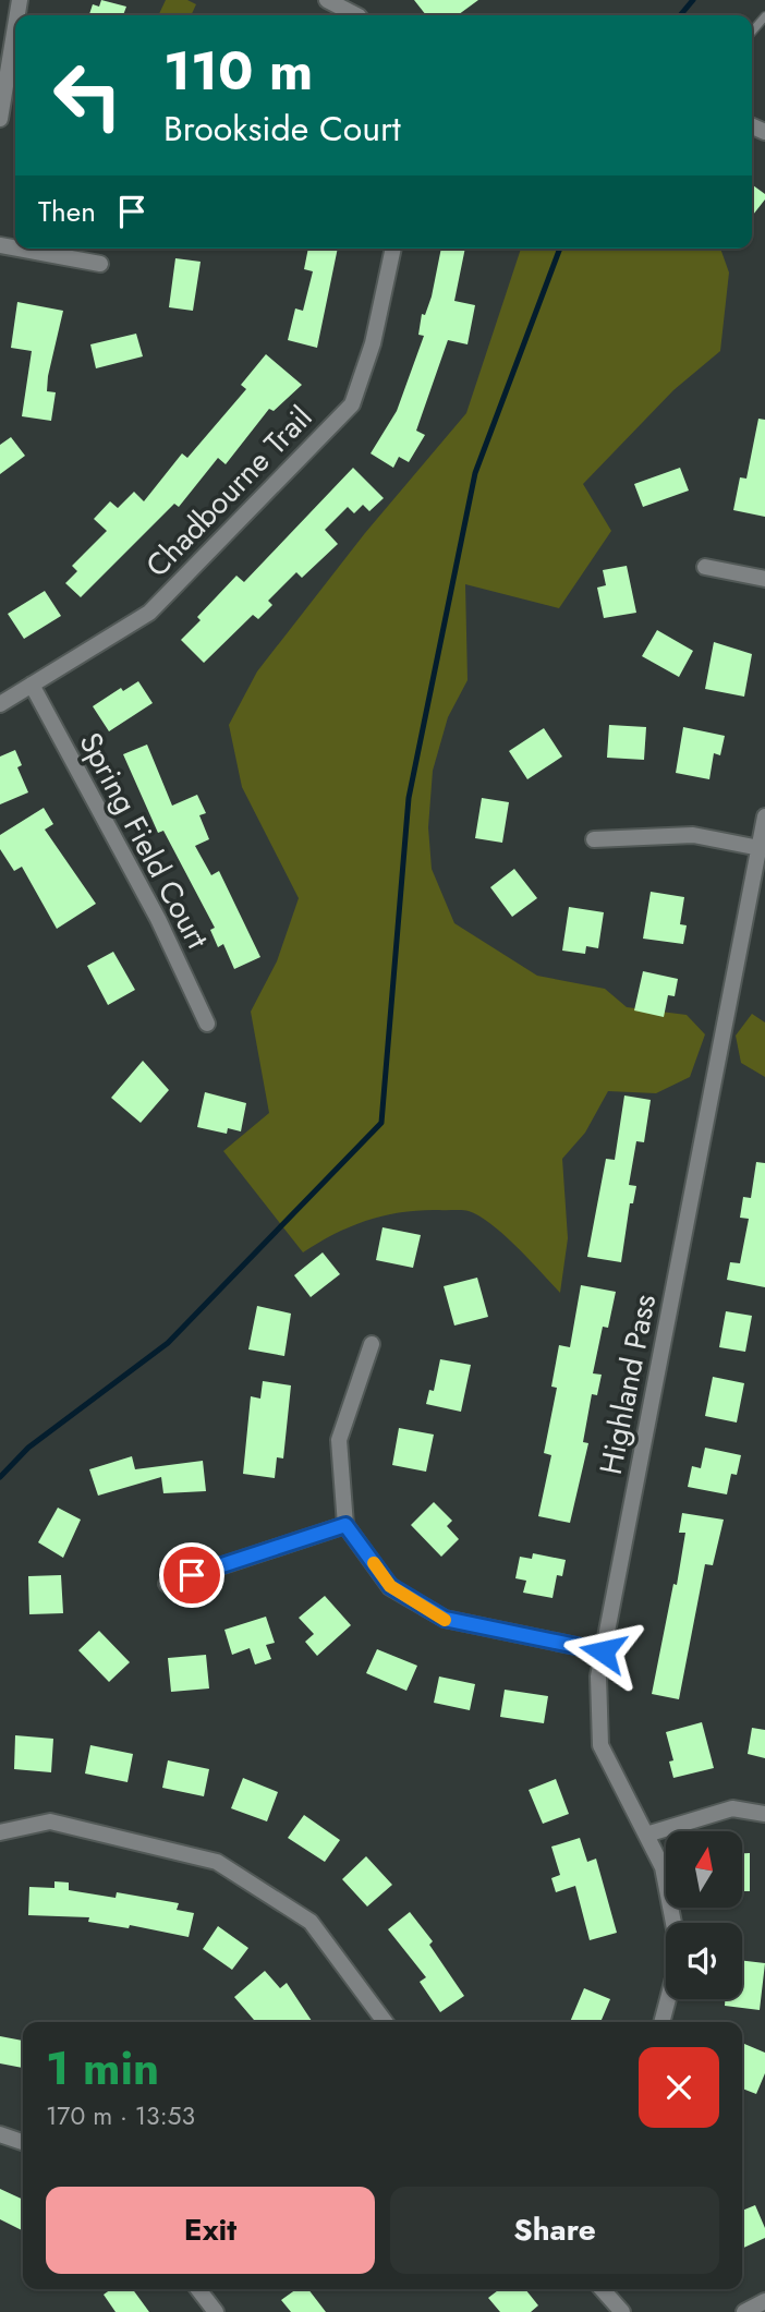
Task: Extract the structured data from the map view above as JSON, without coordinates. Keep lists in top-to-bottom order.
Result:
{
  "streets": {
    "street": ["Chadbourne Trail", "Spring Field Court", "Highland Pass"]
  },
  "crossings": [
    ["Chadbourne Trail", "Spring Field Court"]
  ],
  "north": "top",
  "page": {
    "turn": ["110 m", "Brookside Court"],
    "then": "Then",
    "heading": ["1 min", "170 m · 13:53"],
    "buttons": ["Exit", "Share"]
  }
}
